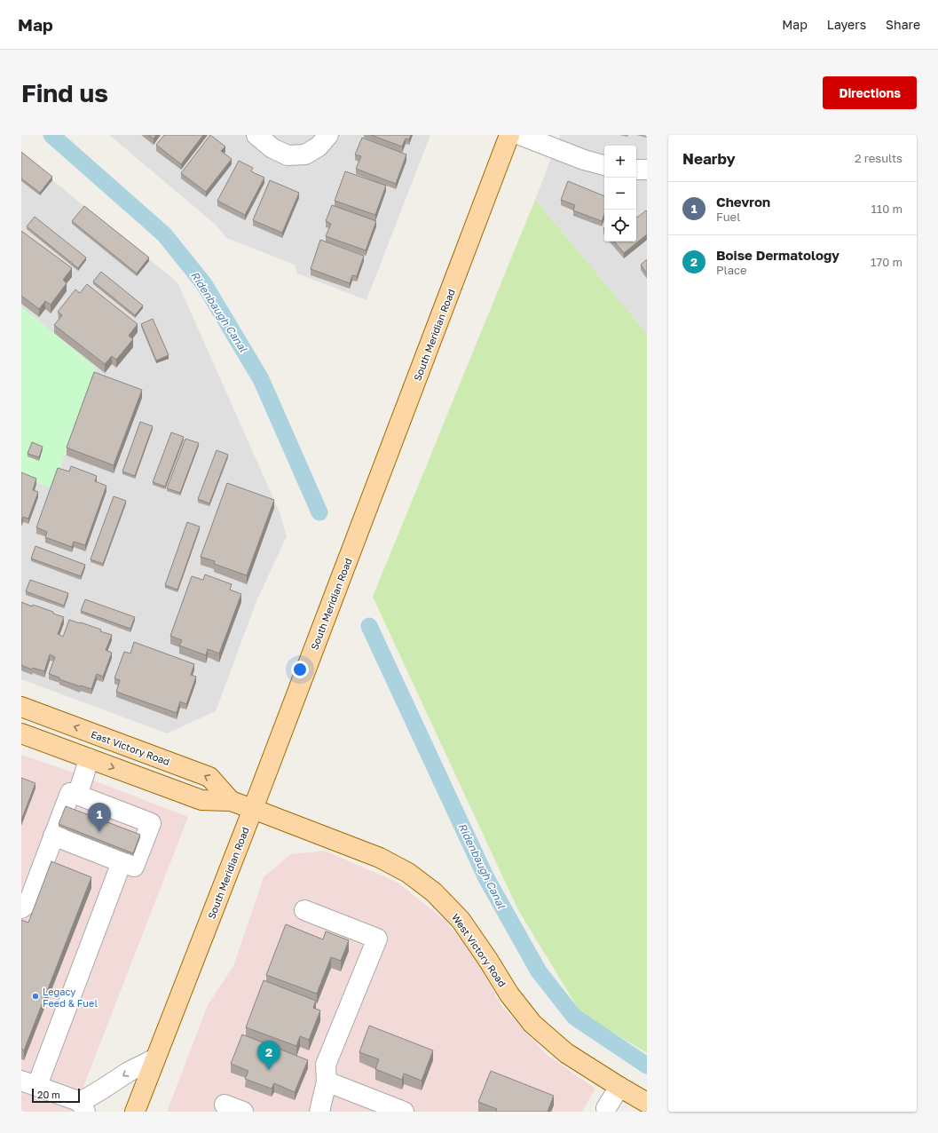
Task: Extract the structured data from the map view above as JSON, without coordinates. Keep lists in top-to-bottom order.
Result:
{
  "streets": {
    "main road": ["South Meridian Road", "East Victory Road", "West Victory Road"]
  },
  "crossings": [
    ["South Meridian Road", "West Victory Road"]
  ],
  "water": ["Ridenbaugh Canal"],
  "places": ["Legacy Feed & Fuel"],
  "scale_bar": "20 m",
  "page": {
    "header": "Map",
    "nav": ["Map", "Layers", "Share"],
    "buttons": "Directions",
    "title": "Find us",
    "heading": ["Nearby", "2 results"],
    "map_buttons": ["+", "−"],
    "list": [
      {
        "mark": "1",
        "name": "Chevron",
        "note": "Fuel",
        "value": "110 m"
      },
      {
        "mark": "2",
        "name": "Boise Dermatology",
        "note": "Place",
        "value": "170 m"
      }
    ],
    "pins": ["1", "2"],
    "scale": "20 m"
  }
}
